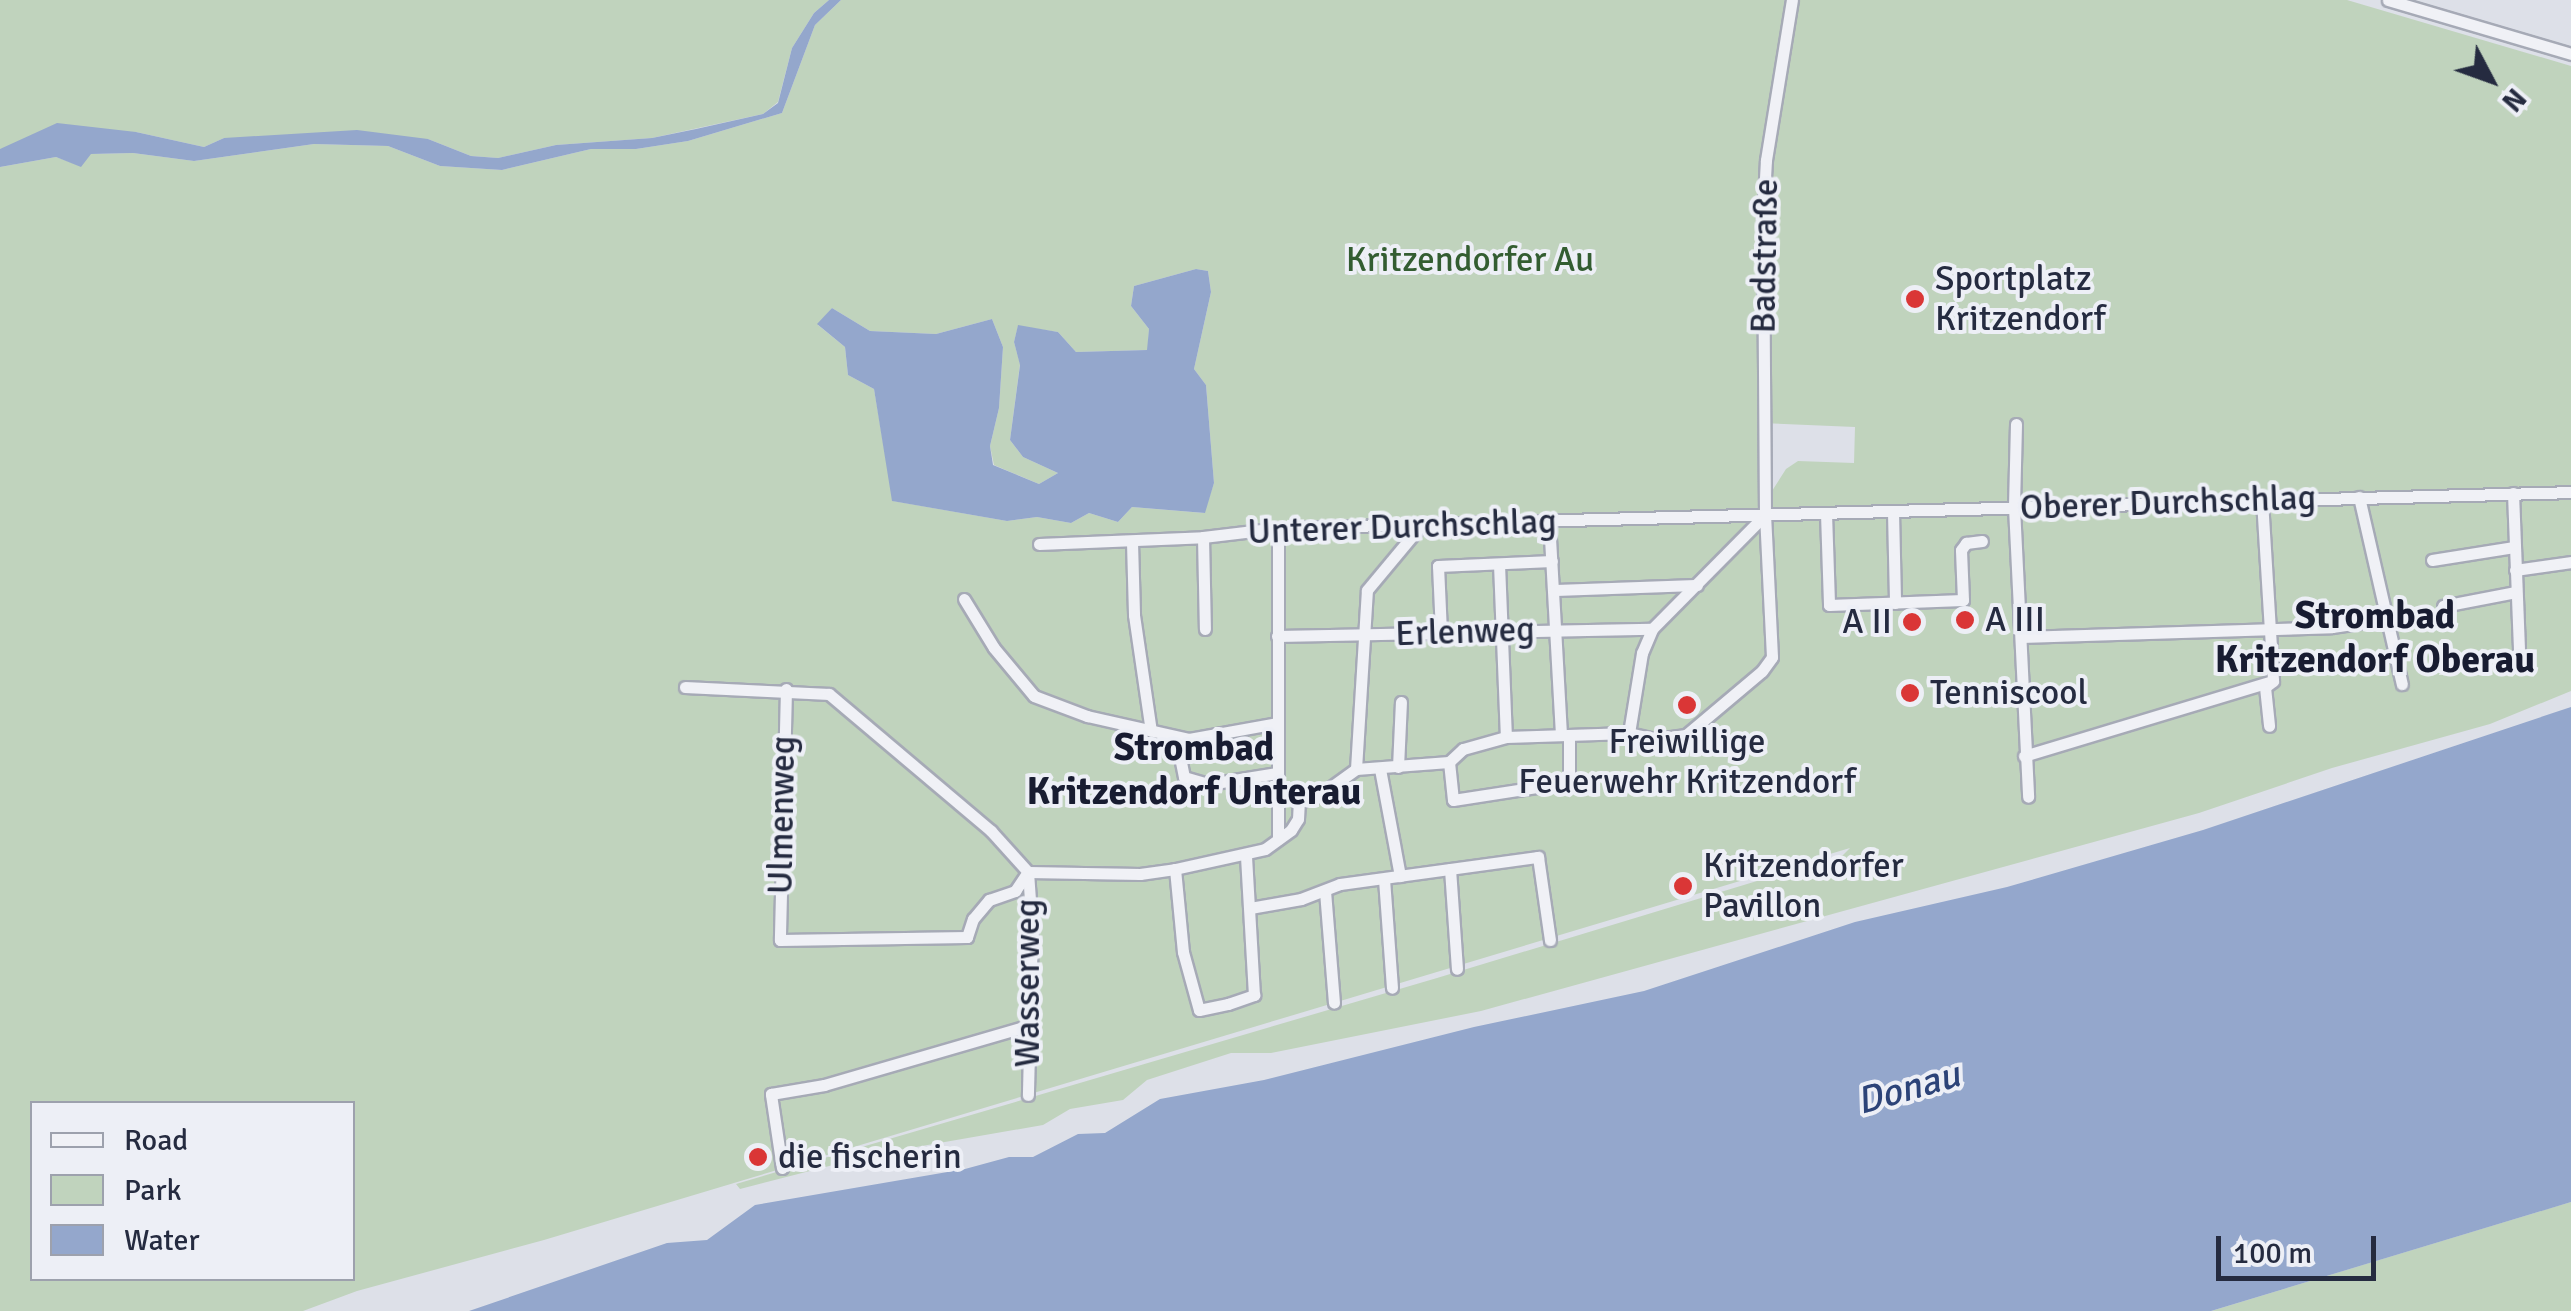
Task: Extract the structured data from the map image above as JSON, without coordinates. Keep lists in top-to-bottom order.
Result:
{
  "streets": {
    "street": [
      "Badstraße",
      "Oberer Durchschlag",
      "Unterer Durchschlag",
      "Erlenweg",
      "Ulmenweg",
      "Wasserweg"
    ]
  },
  "crossings": [
    ["Badstraße", "Oberer Durchschlag"],
    ["Badstraße", "Unterer Durchschlag"],
    ["Oberer Durchschlag", "Unterer Durchschlag"],
    ["Ulmenweg", "Wasserweg"]
  ],
  "districts": ["Strombad Kritzendorf Oberau", "Strombad Kritzendorf Unterau"],
  "water": ["Donau"],
  "parks": ["Kritzendorfer Au"],
  "places": [
    "Sportplatz Kritzendorf",
    "A III",
    "A II",
    "Tenniscool",
    "Freiwillige Feuerwehr Kritzendorf",
    "Kritzendorfer Pavillon",
    "die fischerin"
  ],
  "legend": ["Road", "Park", "Water"],
  "scale_bar": "100 m",
  "north": "bottom right"
}
